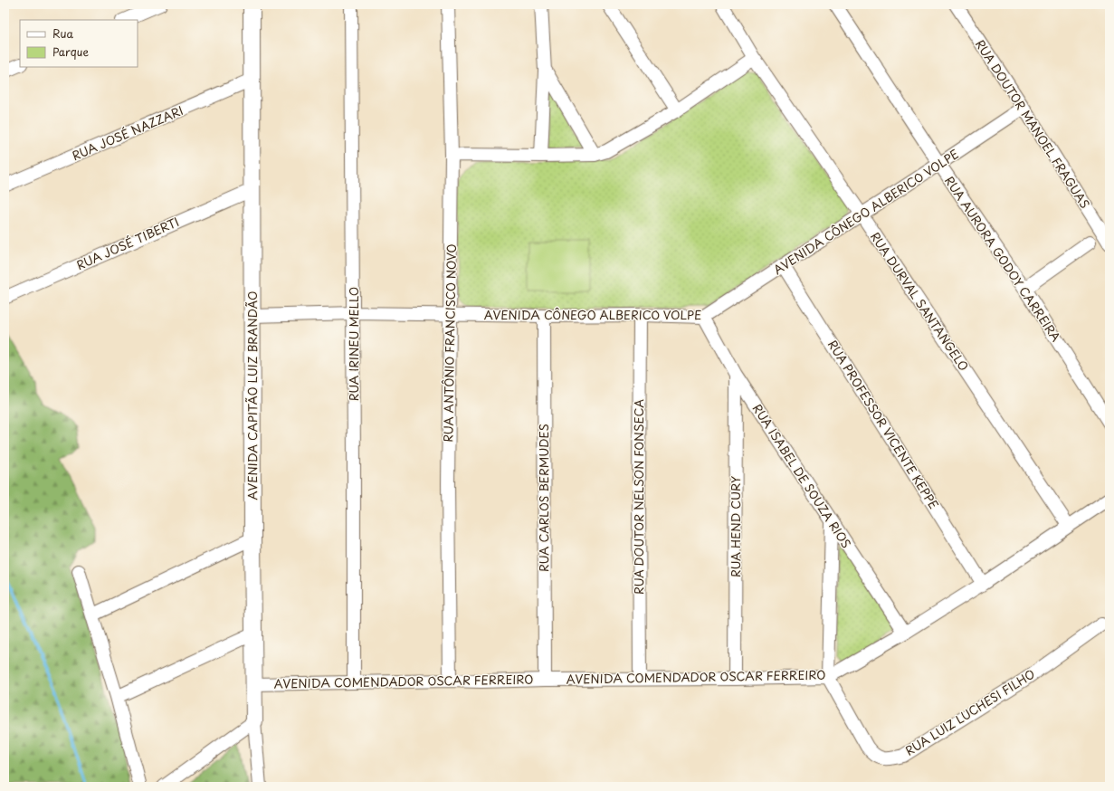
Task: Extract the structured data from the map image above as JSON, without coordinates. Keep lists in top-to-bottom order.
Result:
{
  "streets": {
    "main road": ["AVENIDA CAPITÃO LUIZ BRANDÃO"],
    "street": [
      "RUA DOUTOR MANOEL FRAGUAS",
      "RUA JOSÉ NAZZARI",
      "AVENIDA CÔNEGO ALBERICO VOLPE",
      "RUA JOSÉ TIBERTI",
      "RUA AURORA GODOY CARREIRA",
      "RUA DURVAL SANTANGELO",
      "RUA ANTÔNIO FRANCISCO NOVO",
      "RUA IRINEU MELLO",
      "RUA PROFESSOR VICENTE KEPPE",
      "RUA ISABEL DE SOUZA RIOS",
      "RUA DOUTOR NELSON FONSECA",
      "RUA CARLOS BERMUDES",
      "RUA HEND CURY",
      "AVENIDA COMENDADOR OSCAR FERREIRO",
      "RUA LUIZ LUCHESI FILHO"
    ]
  },
  "crossings": [
    ["RUA DOUTOR MANOEL FRAGUAS", "AVENIDA CÔNEGO ALBERICO VOLPE"],
    ["RUA JOSÉ NAZZARI", "AVENIDA CAPITÃO LUIZ BRANDÃO"],
    ["AVENIDA CÔNEGO ALBERICO VOLPE", "RUA AURORA GODOY CARREIRA"],
    ["AVENIDA CÔNEGO ALBERICO VOLPE", "RUA DURVAL SANTANGELO"],
    ["AVENIDA CÔNEGO ALBERICO VOLPE", "RUA ANTÔNIO FRANCISCO NOVO"],
    ["AVENIDA CÔNEGO ALBERICO VOLPE", "RUA IRINEU MELLO"],
    ["AVENIDA CÔNEGO ALBERICO VOLPE", "AVENIDA CAPITÃO LUIZ BRANDÃO"],
    ["AVENIDA CÔNEGO ALBERICO VOLPE", "RUA PROFESSOR VICENTE KEPPE"],
    ["AVENIDA CÔNEGO ALBERICO VOLPE", "RUA ISABEL DE SOUZA RIOS"],
    ["AVENIDA CÔNEGO ALBERICO VOLPE", "RUA DOUTOR NELSON FONSECA"],
    ["AVENIDA CÔNEGO ALBERICO VOLPE", "RUA CARLOS BERMUDES"],
    ["RUA JOSÉ TIBERTI", "AVENIDA CAPITÃO LUIZ BRANDÃO"],
    ["RUA DURVAL SANTANGELO", "AVENIDA COMENDADOR OSCAR FERREIRO"],
    ["RUA ANTÔNIO FRANCISCO NOVO", "AVENIDA COMENDADOR OSCAR FERREIRO"],
    ["RUA IRINEU MELLO", "AVENIDA COMENDADOR OSCAR FERREIRO"],
    ["AVENIDA CAPITÃO LUIZ BRANDÃO", "AVENIDA COMENDADOR OSCAR FERREIRO"],
    ["RUA PROFESSOR VICENTE KEPPE", "AVENIDA COMENDADOR OSCAR FERREIRO"],
    ["RUA ISABEL DE SOUZA RIOS", "RUA HEND CURY"],
    ["RUA ISABEL DE SOUZA RIOS", "AVENIDA COMENDADOR OSCAR FERREIRO"],
    ["RUA DOUTOR NELSON FONSECA", "AVENIDA COMENDADOR OSCAR FERREIRO"],
    ["RUA CARLOS BERMUDES", "AVENIDA COMENDADOR OSCAR FERREIRO"],
    ["RUA HEND CURY", "AVENIDA COMENDADOR OSCAR FERREIRO"],
    ["AVENIDA COMENDADOR OSCAR FERREIRO", "RUA LUIZ LUCHESI FILHO"]
  ],
  "legend": ["Rua", "Parque"]
}
